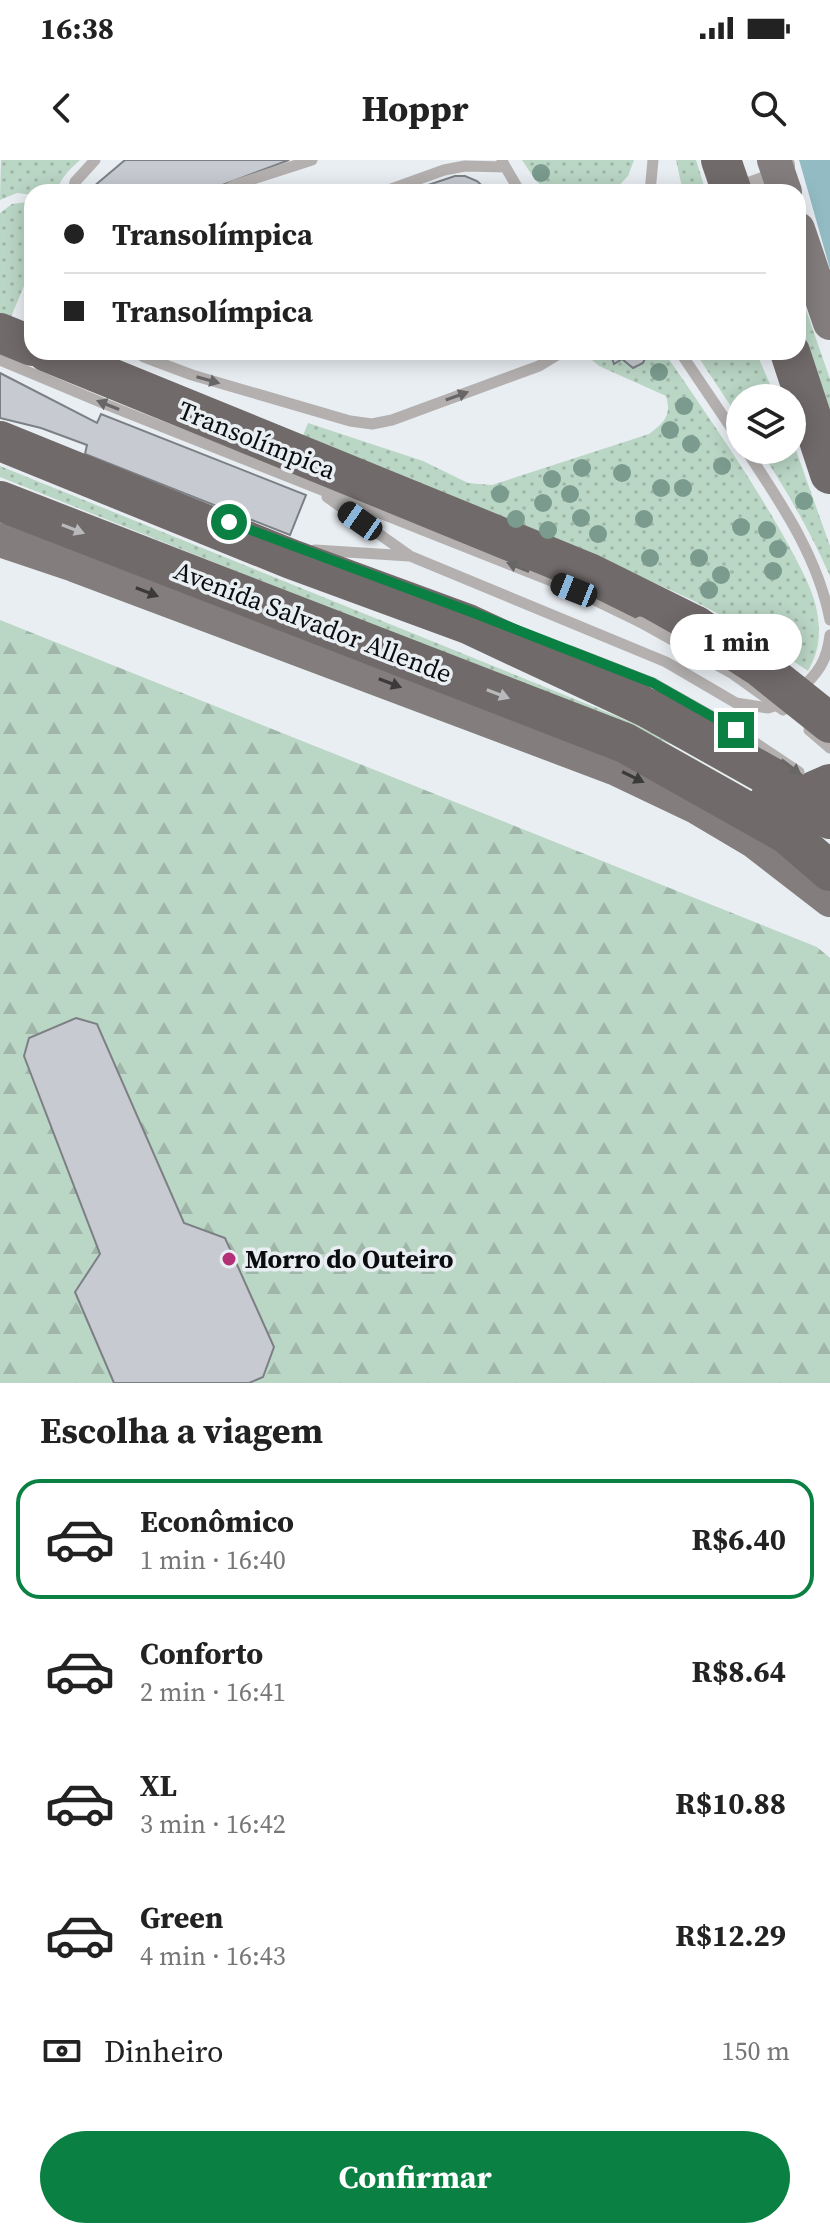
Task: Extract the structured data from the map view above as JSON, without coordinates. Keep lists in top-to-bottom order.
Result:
{
  "streets": {
    "highway": ["Avenida Salvador Allende"],
    "lane": ["Transolímpica"]
  },
  "places": ["Morro do Outeiro"],
  "page": {
    "status": "16:38",
    "header": "Hoppr",
    "banner": ["Transolímpica", "Transolímpica"],
    "bubble": "1 min",
    "heading": "Escolha a viagem",
    "list": [
      {
        "name": "Econômico",
        "note": "1 min · 16:40",
        "value": "R$6.40"
      },
      {
        "name": "Conforto",
        "note": "2 min · 16:41",
        "value": "R$8.64"
      },
      {
        "name": "XL",
        "note": "3 min · 16:42",
        "value": "R$10.88"
      },
      {
        "name": "Green",
        "note": "4 min · 16:43",
        "value": "R$12.29"
      }
    ],
    "pay": ["Dinheiro", "150 m"],
    "buttons": "Confirmar"
  }
}
